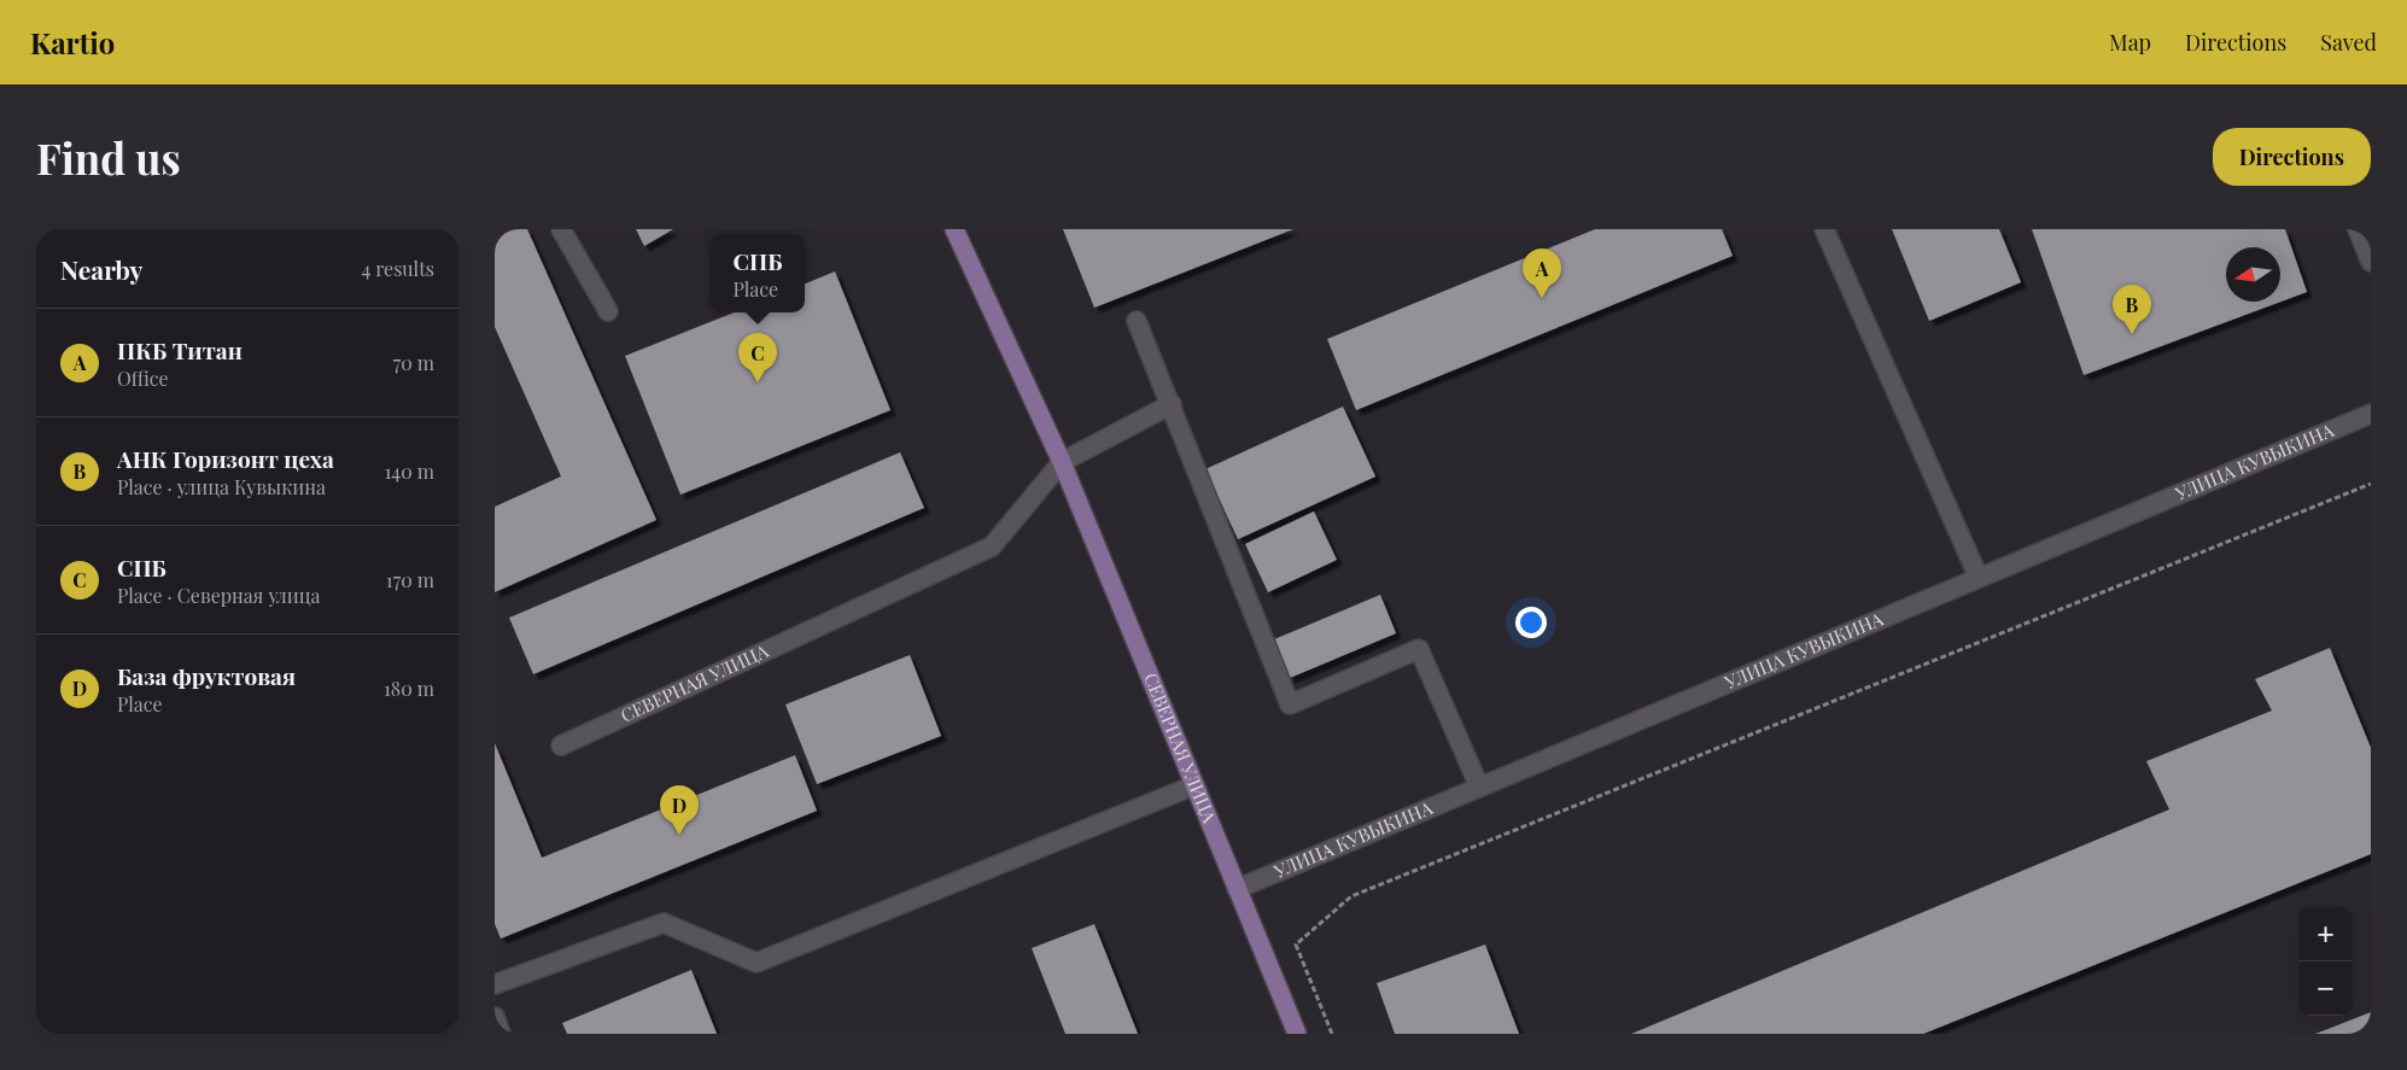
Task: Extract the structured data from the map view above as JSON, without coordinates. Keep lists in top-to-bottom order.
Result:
{
  "streets": {
    "main road": ["СЕВЕРНАЯ УЛИЦА"],
    "street": ["УЛИЦА КУВЫКИНА"]
  },
  "crossings": [
    ["УЛИЦА КУВЫКИНА", "СЕВЕРНАЯ УЛИЦА"]
  ],
  "north": "left",
  "page": {
    "header": "Kartio",
    "nav": ["Map", "Directions", "Saved"],
    "buttons": "Directions",
    "title": "Find us",
    "heading": ["Nearby", "4 results"],
    "popup": ["СПБ", "Place"],
    "pins": [
      "A",
      "B",
      "C",
      "D"
    ],
    "list": [
      {
        "mark": "A",
        "name": "ПКБ Титан",
        "note": "Office",
        "value": "70 m"
      },
      {
        "mark": "B",
        "name": "АНК Горизонт цеха",
        "note": "Place · улица Кувыкина",
        "value": "140 m"
      },
      {
        "mark": "C",
        "name": "СПБ",
        "note": "Place · Северная улица",
        "value": "170 m"
      },
      {
        "mark": "D",
        "name": "База фруктовая",
        "note": "Place",
        "value": "180 m"
      }
    ],
    "map_buttons": ["+", "−"]
  }
}
